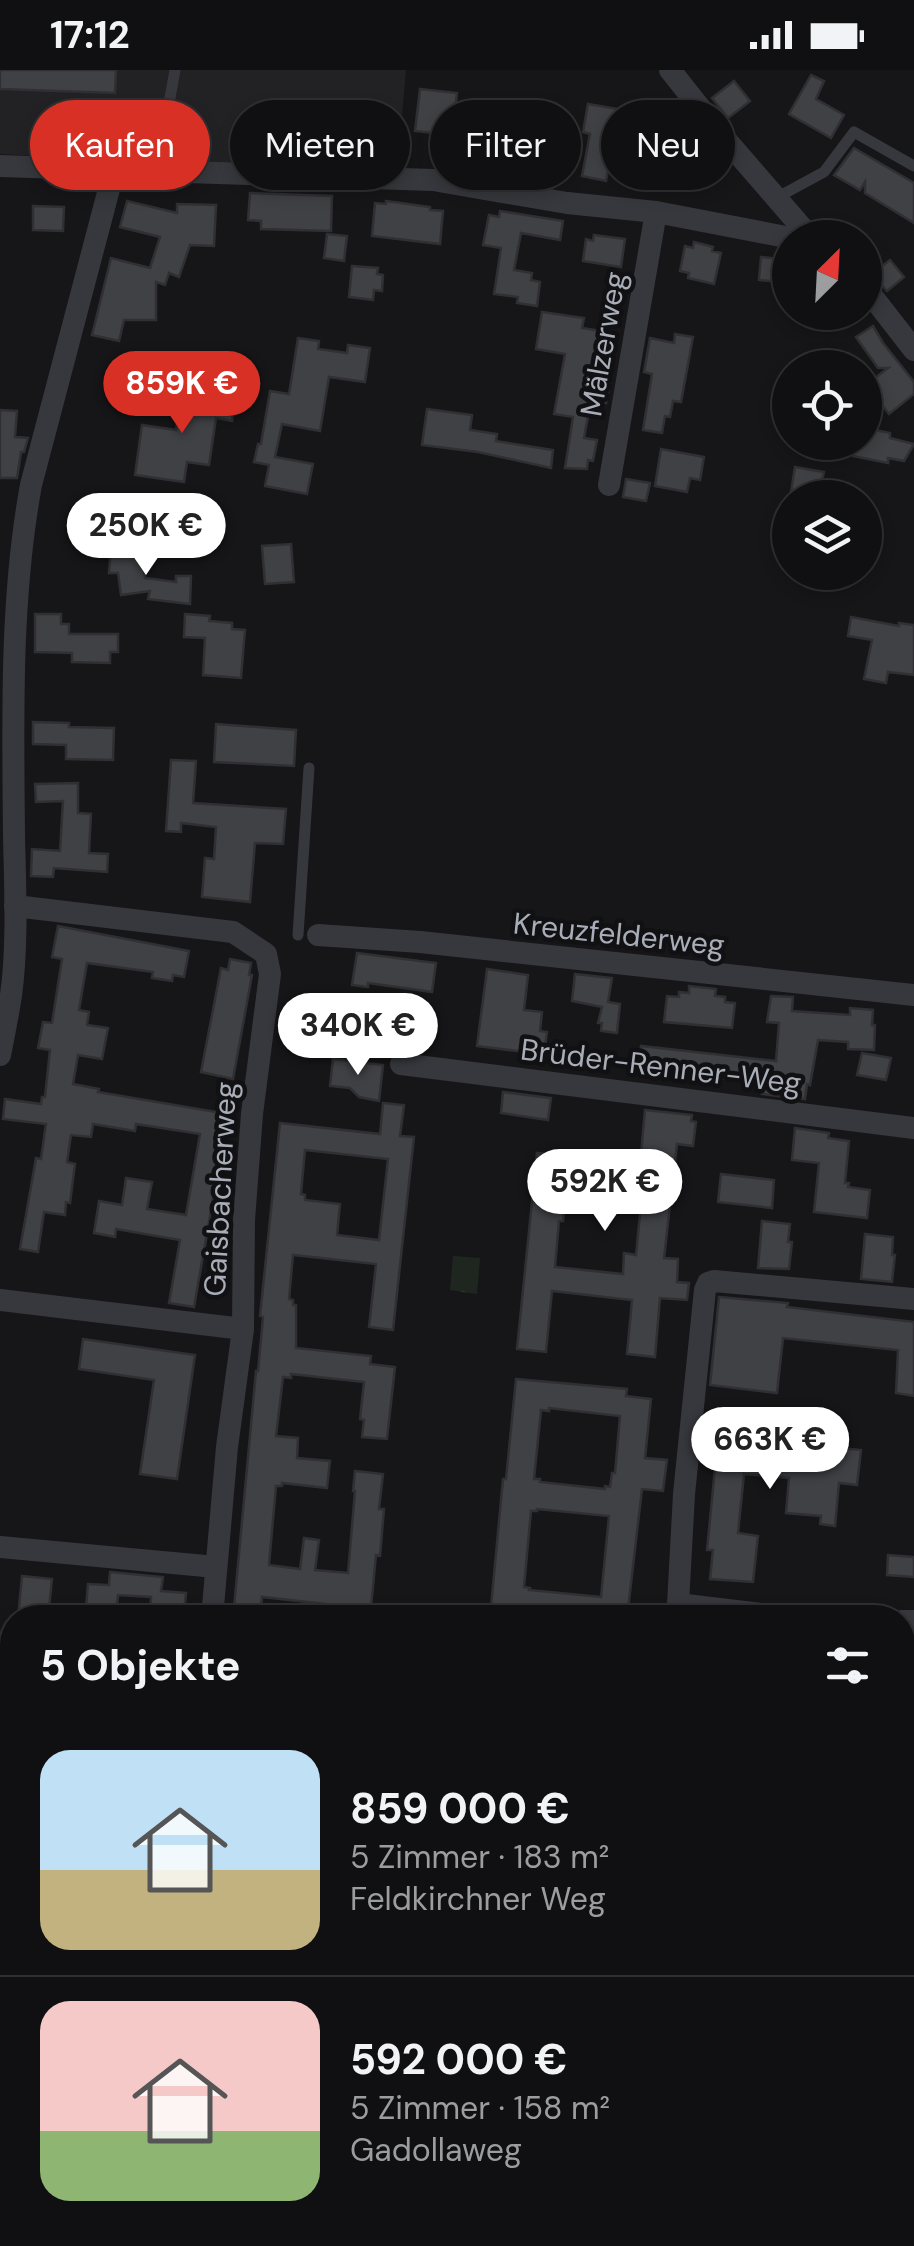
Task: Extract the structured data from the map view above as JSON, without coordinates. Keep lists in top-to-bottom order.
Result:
{
  "streets": {
    "street": [
      "Mälzerweg",
      "Kreuzfelderweg",
      "Brüder-Renner-Weg",
      "Gaisbacherweg"
    ]
  },
  "north": "top right",
  "page": {
    "status": "17:12",
    "chip": [
      "Kaufen",
      "Mieten",
      "Filter",
      "Neu"
    ],
    "price": [
      "859K €",
      "250K €",
      "340K €",
      "592K €",
      "663K €"
    ],
    "heading": "5 Objekte",
    "list": [
      {
        "name": "859 000 €",
        "note": "5 Zimmer · 183 m² · Feldkirchner Weg"
      },
      {
        "name": "592 000 €",
        "note": "5 Zimmer · 158 m² · Gadollaweg"
      }
    ]
  }
}
